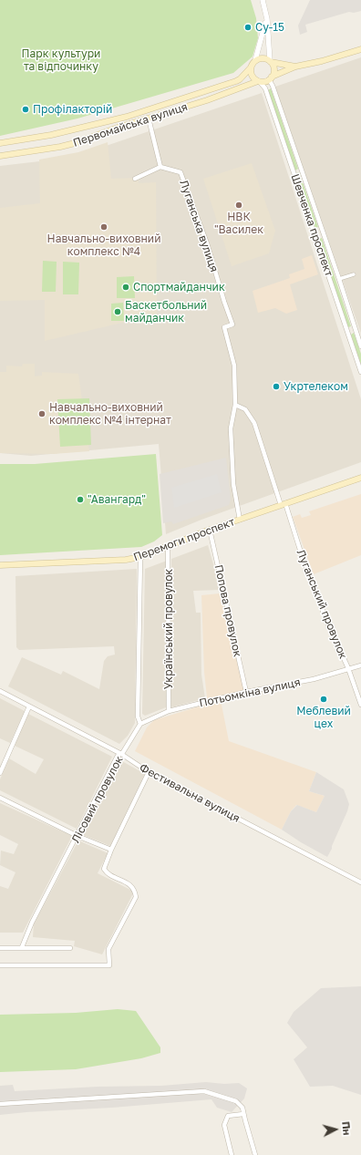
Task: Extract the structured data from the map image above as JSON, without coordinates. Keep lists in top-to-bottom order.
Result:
{
  "streets": {
    "main road": ["Первомайська вулиця", "Перемоги проспект"],
    "street": [
      "Шевченка проспект",
      "Луганська вулиця",
      "Луганський провулок",
      "Попова провулок",
      "Український провулок",
      "Потьомкіна вулиця",
      "Фестивальна вулиця",
      "Лісовий провулок"
    ]
  },
  "crossings": [
    ["Первомайська вулиця", "Шевченка проспект"],
    ["Луганська вулиця", "Перемоги проспект"],
    ["Перемоги проспект", "Луганський провулок"],
    ["Перемоги проспект", "Попова провулок"],
    ["Перемоги проспект", "Український провулок"],
    ["Луганський провулок", "Потьомкіна вулиця"],
    ["Попова провулок", "Потьомкіна вулиця"],
    ["Український провулок", "Потьомкіна вулиця"],
    ["Потьомкіна вулиця", "Лісовий провулок"],
    ["Фестивальна вулиця", "Лісовий провулок"]
  ],
  "parks": ["Парк культури та відпочинку"],
  "places": [
    "Су-15",
    "Профілакторій",
    "НВК \"Василек",
    "Навчально-виховний комплекс №4",
    "Спортмайданчик",
    "Баскетбольний майданчик",
    "Укртелеком",
    "Навчально-виховний комплекс №4 інтернат",
    "\"Авангард\"",
    "Меблевий цех"
  ],
  "north": "right"
}
